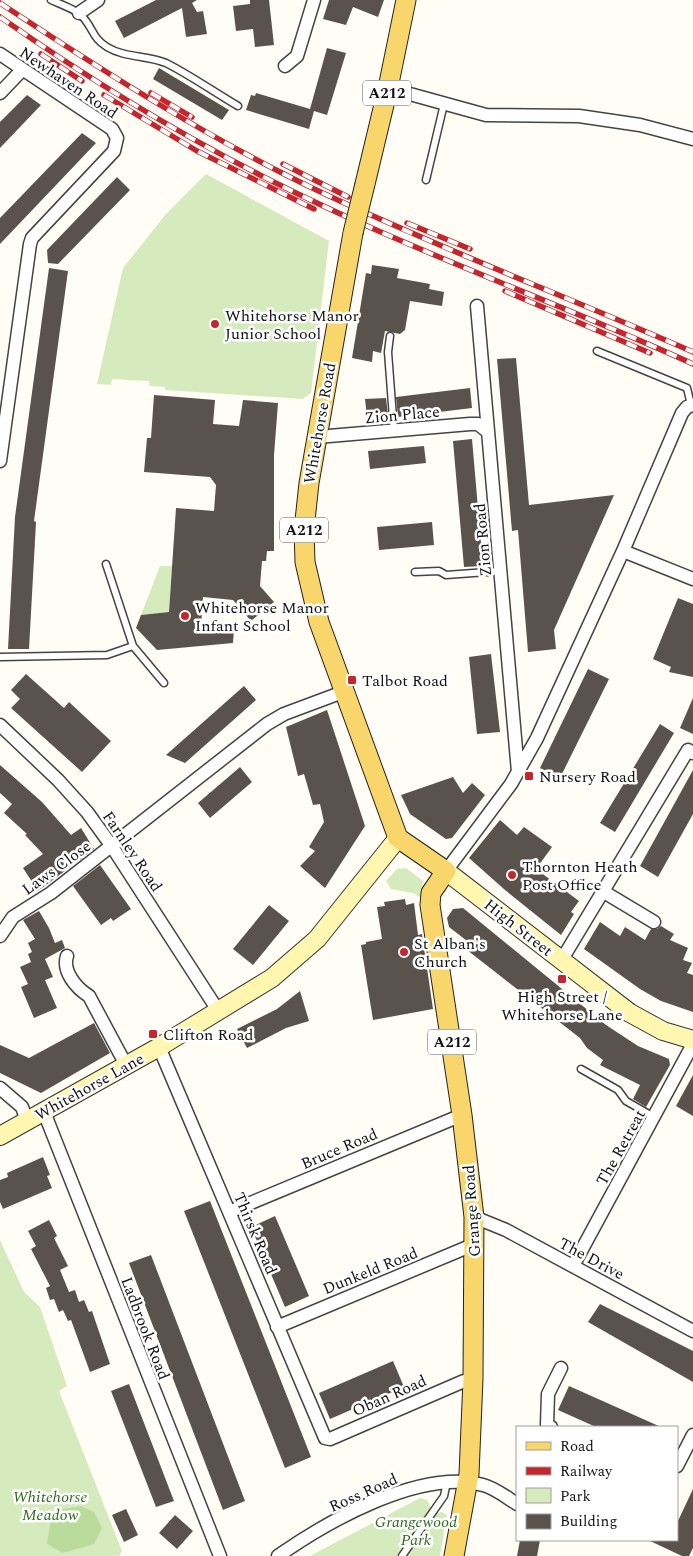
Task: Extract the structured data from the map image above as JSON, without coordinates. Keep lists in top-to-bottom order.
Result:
{
  "streets": {
    "main road": [
      "A212",
      "Whitehorse Road",
      "High Street",
      "Whitehorse Lane",
      "Grange Road"
    ],
    "street": [
      "Newhaven Road",
      "Zion Place",
      "Zion Road",
      "Farnley Road",
      "Laws Close",
      "The Retreat",
      "Bruce Road",
      "Thirsk Road",
      "The Drive",
      "Dunkeld Road",
      "Ladbrook Road",
      "Oban Road",
      "Ross Road"
    ]
  },
  "crossings": [
    ["Zion Place", "Whitehorse Road"],
    ["Zion Place", "Zion Road"],
    ["Whitehorse Road", "High Street"],
    ["Whitehorse Road", "Whitehorse Lane"],
    ["Farnley Road", "Laws Close"],
    ["Farnley Road", "Whitehorse Lane"],
    ["High Street", "Whitehorse Lane"],
    ["High Street", "The Retreat"],
    ["High Street", "Grange Road"],
    ["Whitehorse Lane", "Thirsk Road"],
    ["Whitehorse Lane", "Ladbrook Road"],
    ["The Retreat", "The Drive"],
    ["Bruce Road", "Grange Road"],
    ["Bruce Road", "Thirsk Road"],
    ["Grange Road", "The Drive"],
    ["Grange Road", "Dunkeld Road"],
    ["Grange Road", "Oban Road"],
    ["Grange Road", "Ross Road"],
    ["Thirsk Road", "Dunkeld Road"],
    ["Thirsk Road", "Oban Road"]
  ],
  "parks": ["Whitehorse Meadow", "Grangewood Park"],
  "places": {
    "other": [
      "Whitehorse Manor Junior School",
      "Whitehorse Manor Infant School",
      "Thornton Heath Post Office",
      "St Alban's Church"
    ],
    "transit": [
      "Talbot Road",
      "Nursery Road",
      "High Street / Whitehorse Lane",
      "Clifton Road"
    ]
  },
  "legend": [
    "Road",
    "Railway",
    "Park",
    "Building"
  ]
}
